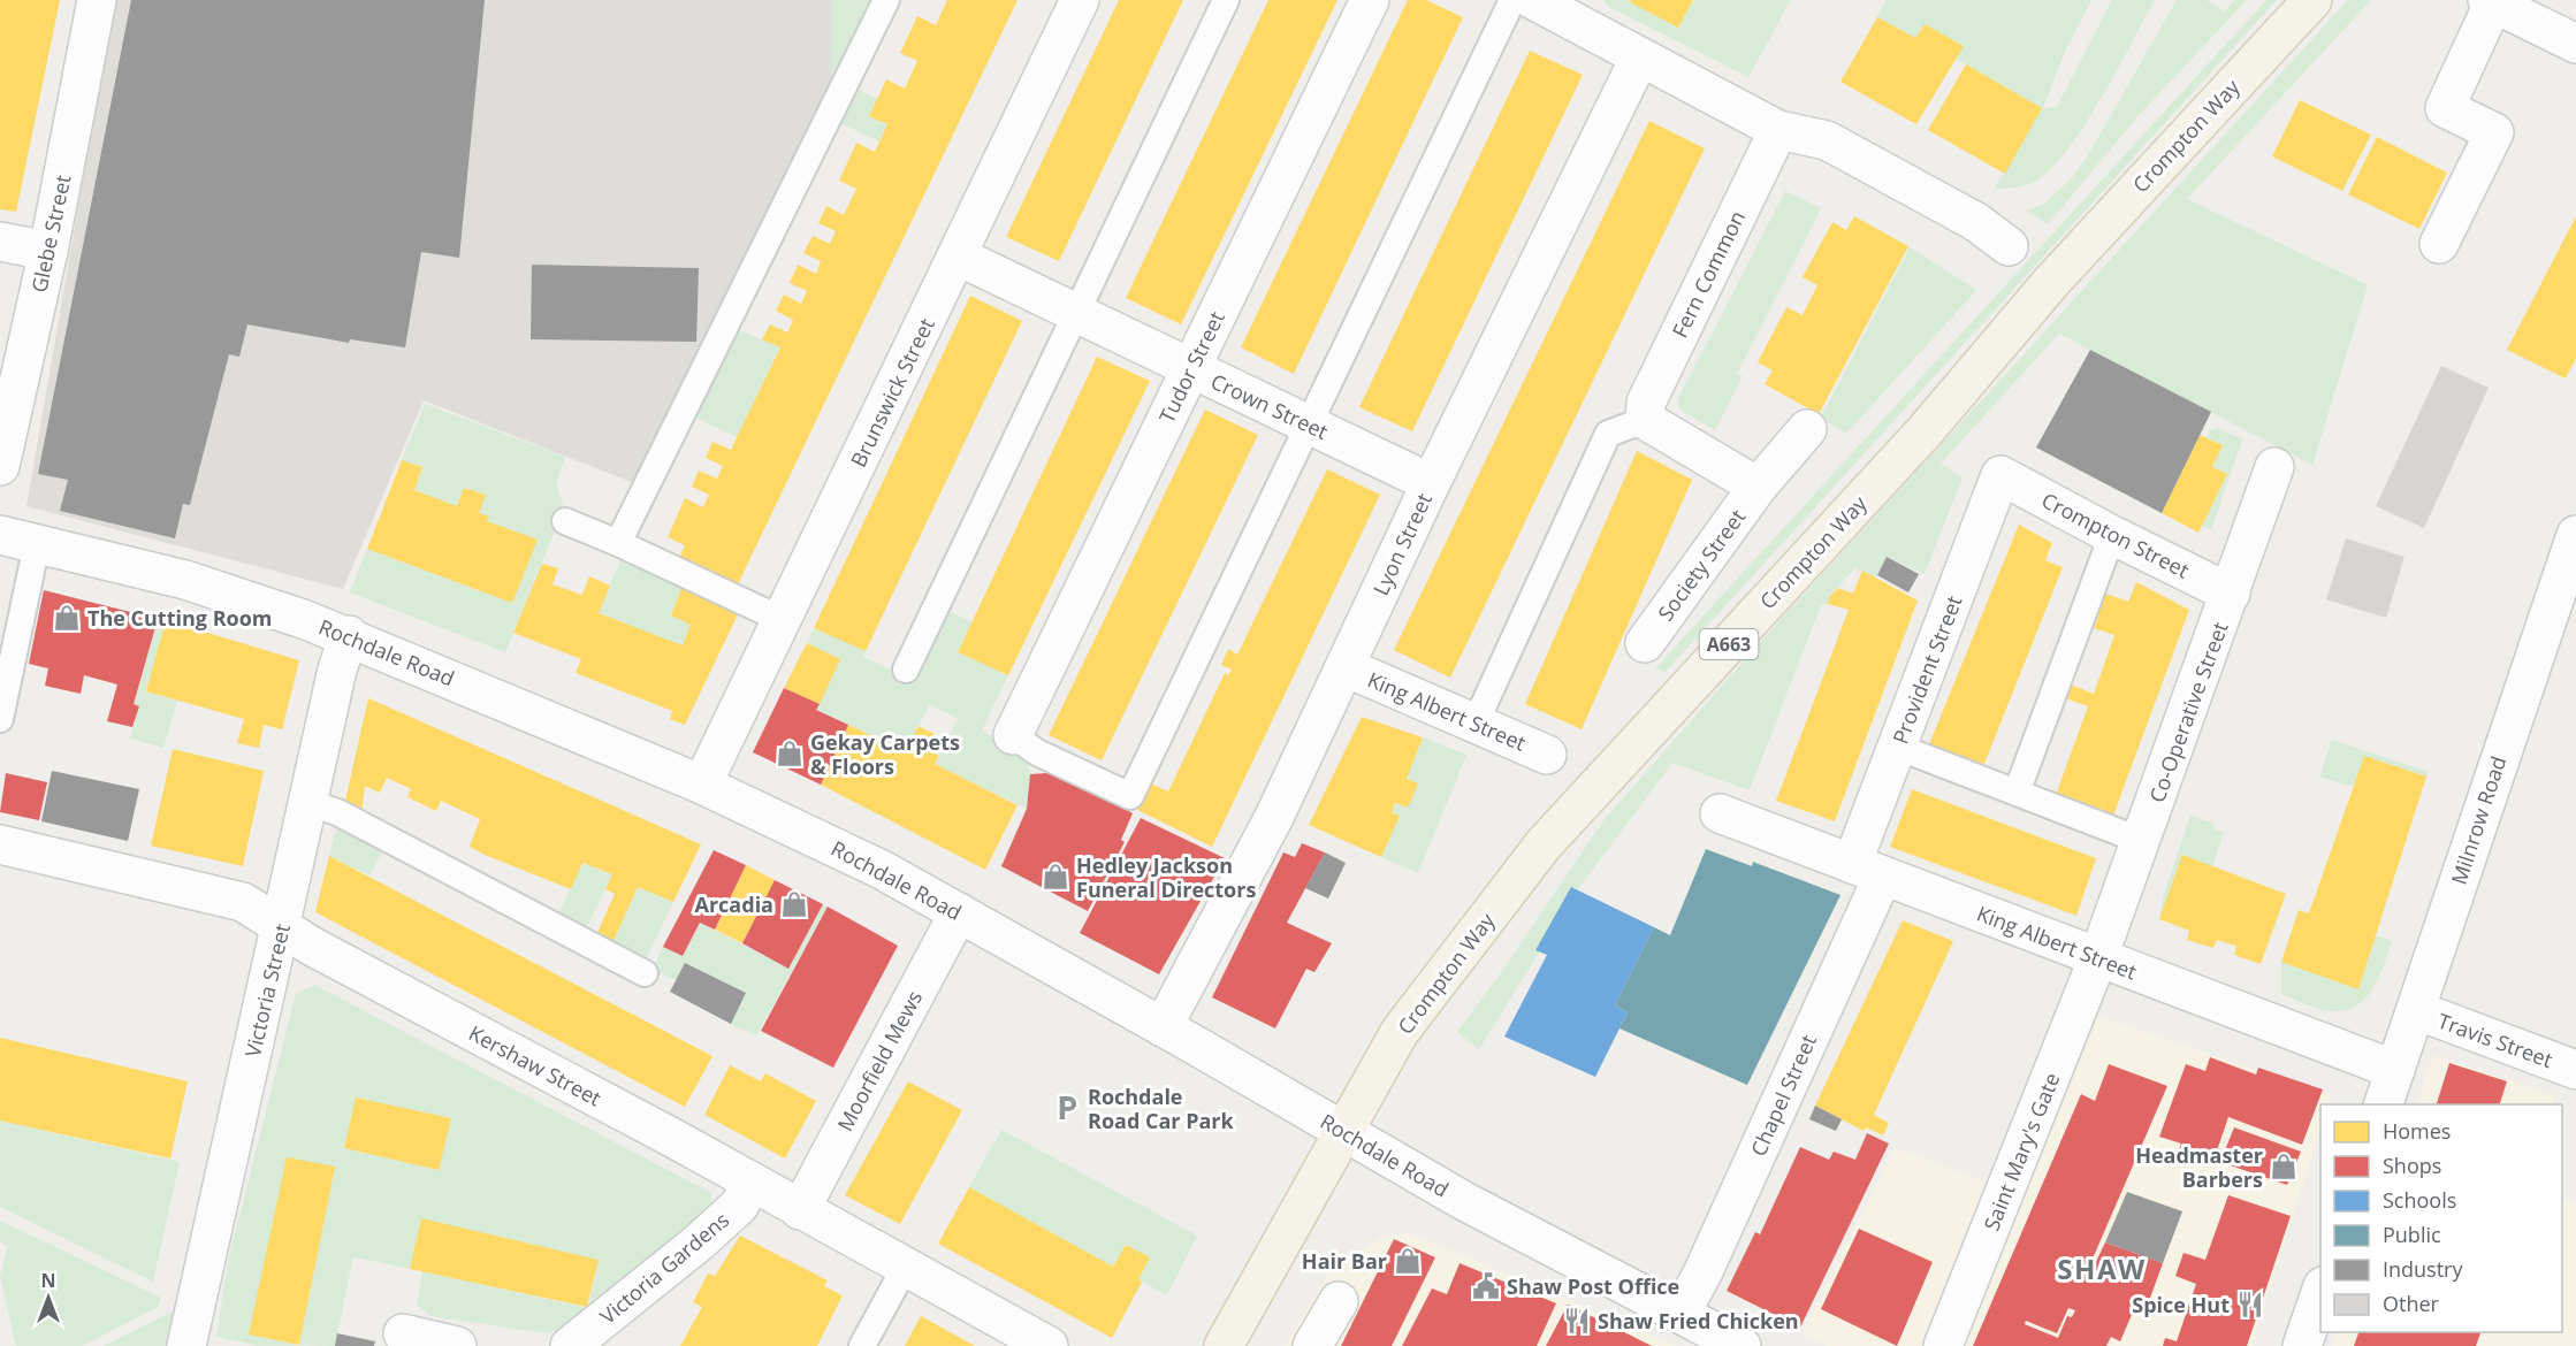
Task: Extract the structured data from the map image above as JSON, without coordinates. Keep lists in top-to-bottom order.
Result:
{
  "streets": {
    "main road": ["Crompton Way", "A663"],
    "street": [
      "Glebe Street",
      "Fern Common",
      "Tudor Street",
      "Brunswick Street",
      "Crown Street",
      "Crompton Street",
      "Lyon Street",
      "Society Street",
      "Rochdale Road",
      "Provident Street",
      "King Albert Street",
      "Co-Operative Street",
      "Milnrow Road",
      "Victoria Street",
      "Travis Street",
      "Moorfield Mews",
      "Kershaw Street",
      "Chapel Street",
      "Saint Mary's Gate",
      "Victoria Gardens"
    ]
  },
  "crossings": [
    ["Crompton Way", "Rochdale Road"],
    ["Fern Common", "Society Street"],
    ["Tudor Street", "Crown Street"],
    ["Brunswick Street", "Crown Street"],
    ["Brunswick Street", "Rochdale Road"],
    ["Crown Street", "Lyon Street"],
    ["Crompton Street", "Provident Street"],
    ["Crompton Street", "Co-Operative Street"],
    ["Lyon Street", "Rochdale Road"],
    ["Lyon Street", "King Albert Street"],
    ["Rochdale Road", "Victoria Street"],
    ["Rochdale Road", "Moorfield Mews"],
    ["Rochdale Road", "Chapel Street"],
    ["Provident Street", "King Albert Street"],
    ["Provident Street", "Chapel Street"],
    ["King Albert Street", "Co-Operative Street"],
    ["King Albert Street", "Milnrow Road"],
    ["King Albert Street", "Chapel Street"],
    ["King Albert Street", "Saint Mary's Gate"],
    ["Co-Operative Street", "Saint Mary's Gate"],
    ["Milnrow Road", "Travis Street"],
    ["Victoria Street", "Kershaw Street"],
    ["Moorfield Mews", "Kershaw Street"],
    ["Kershaw Street", "Victoria Gardens"]
  ],
  "districts": ["SHAW"],
  "places": {
    "shop": [
      "The Cutting Room",
      "Gekay Carpets & Floors",
      "Hedley Jackson Funeral Directors",
      "Arcadia",
      "Headmaster Barbers",
      "Hair Bar"
    ],
    "parking": ["Rochdale Road Car Park"],
    "public building": ["Shaw Post Office"],
    "restaurant": ["Spice Hut", "Shaw Fried Chicken"]
  },
  "legend": [
    "Homes",
    "Shops",
    "Schools",
    "Public",
    "Industry",
    "Other"
  ],
  "north": "top"
}
